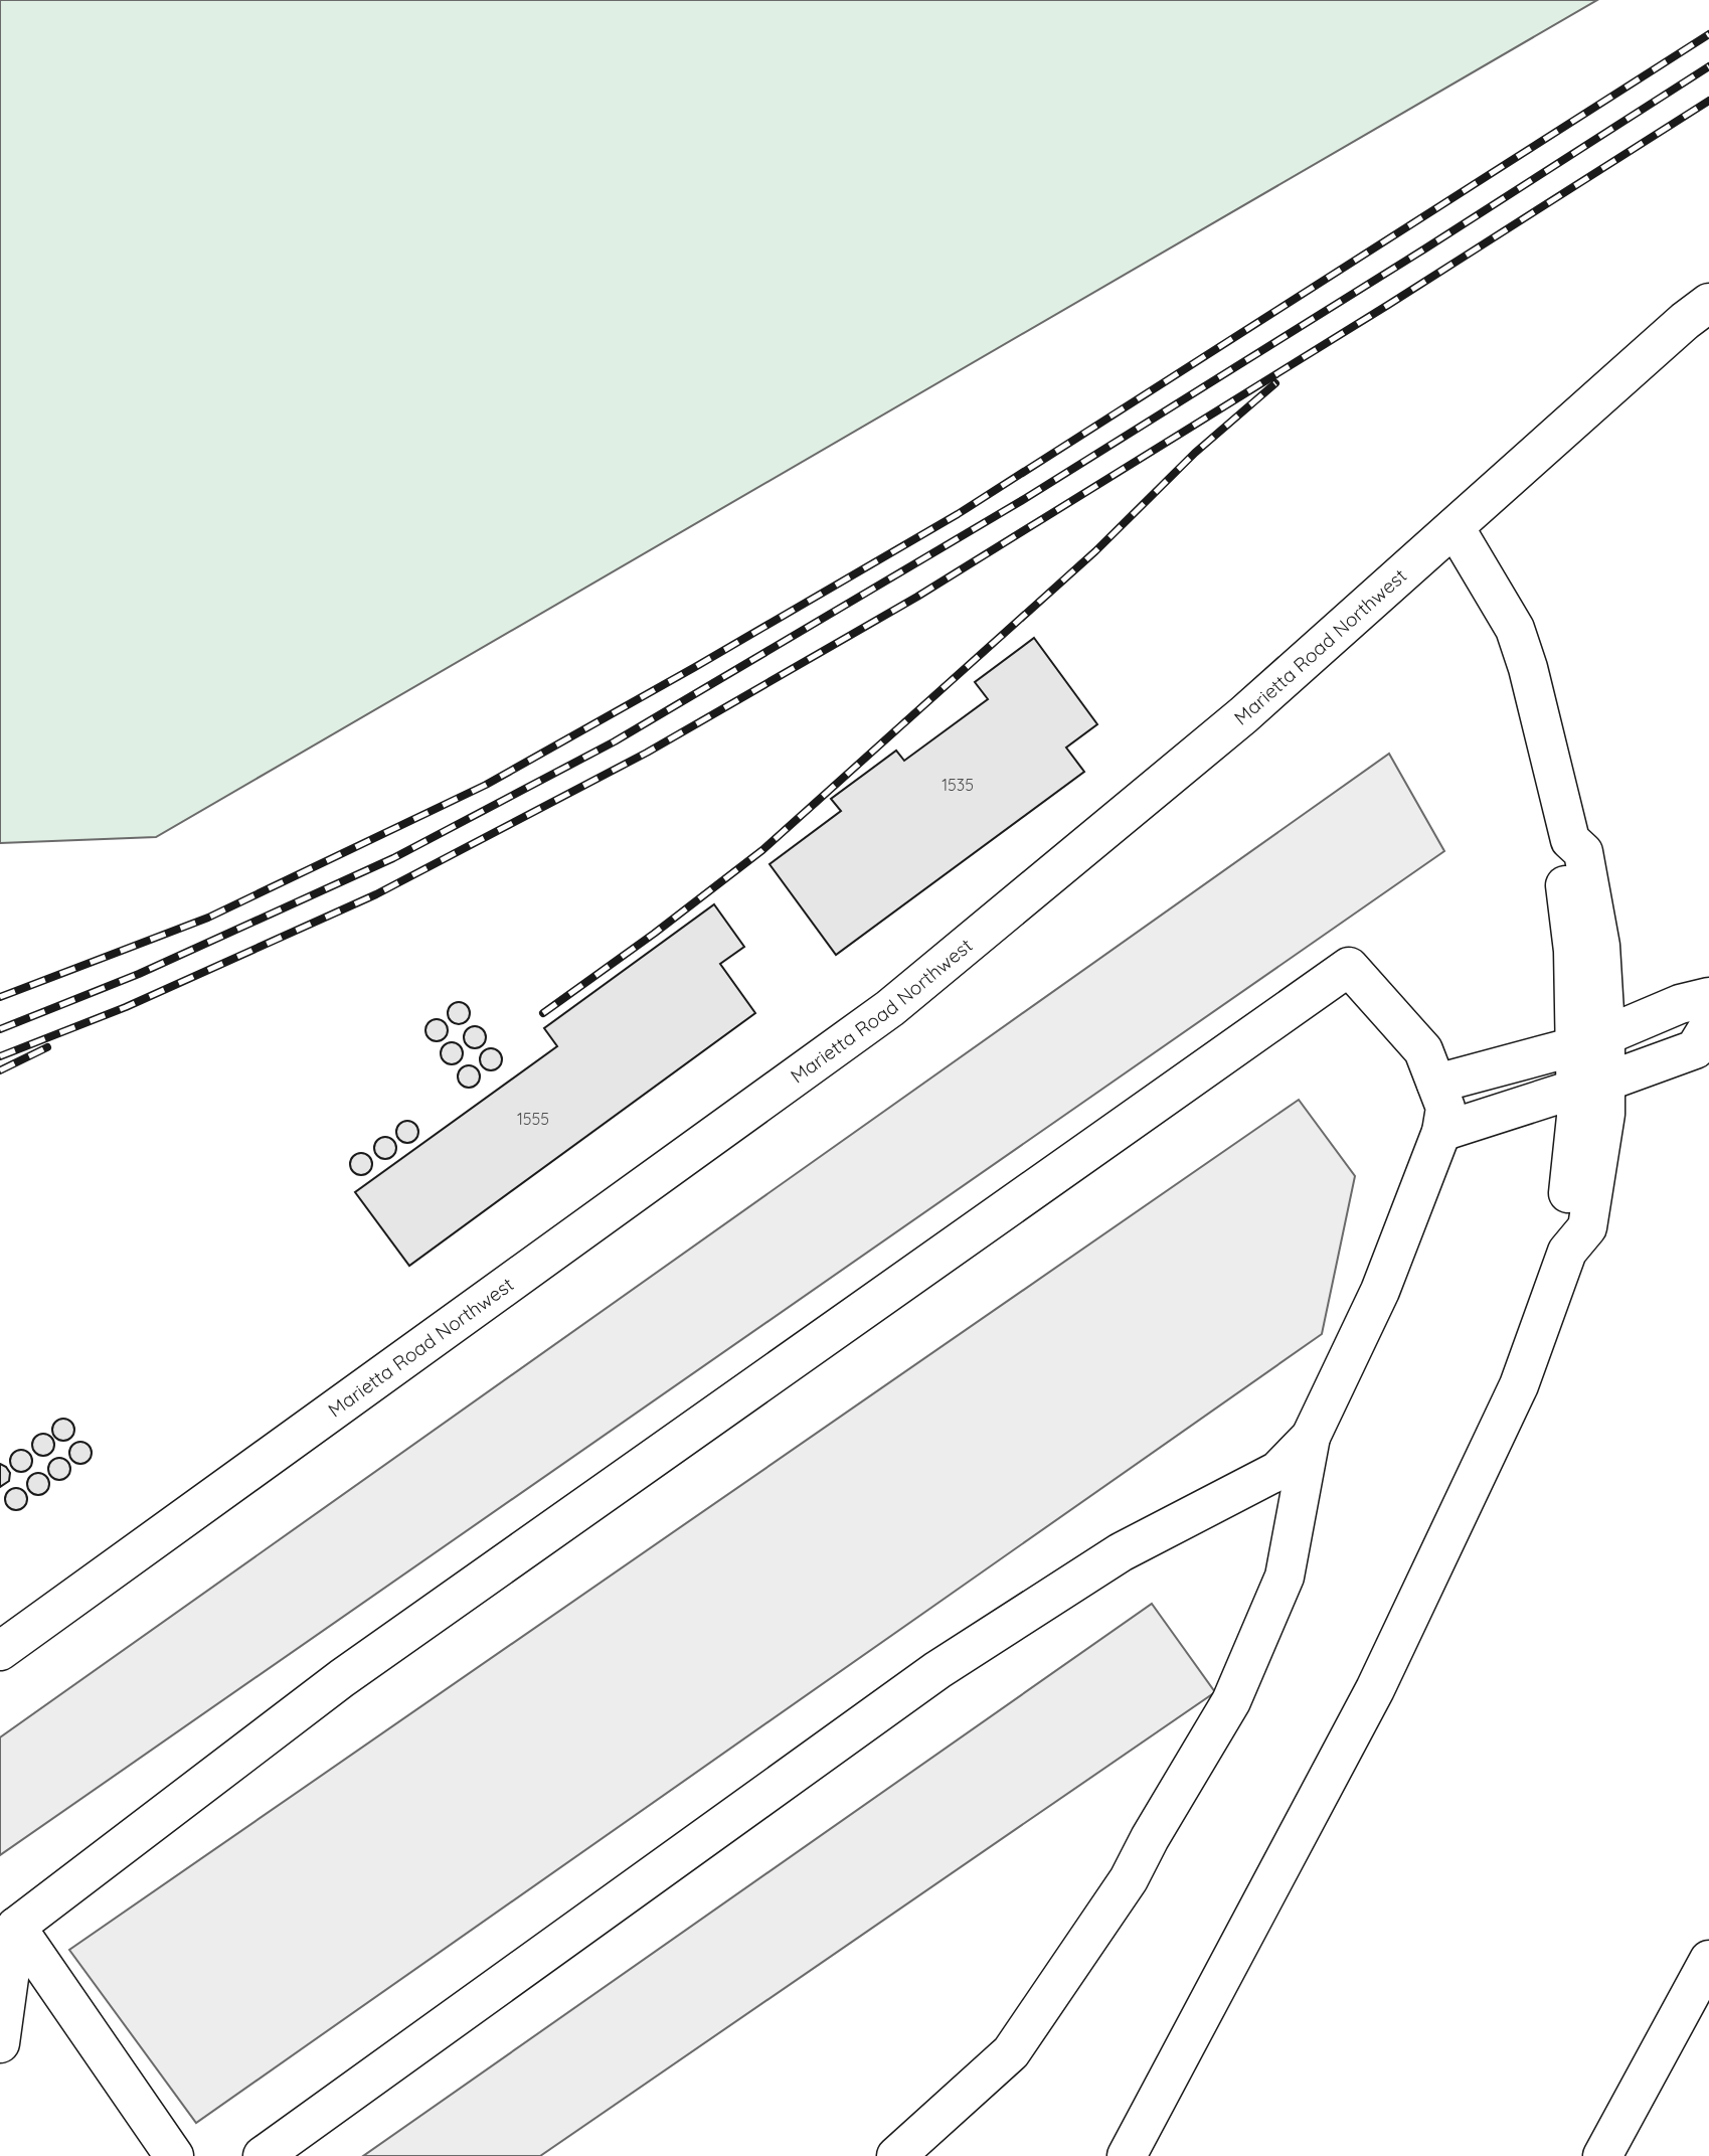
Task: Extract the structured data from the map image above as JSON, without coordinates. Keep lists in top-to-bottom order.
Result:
{
  "streets": {
    "street": ["Marietta Road Northwest"]
  },
  "house_numbers": ["1535", "1555"]
}
